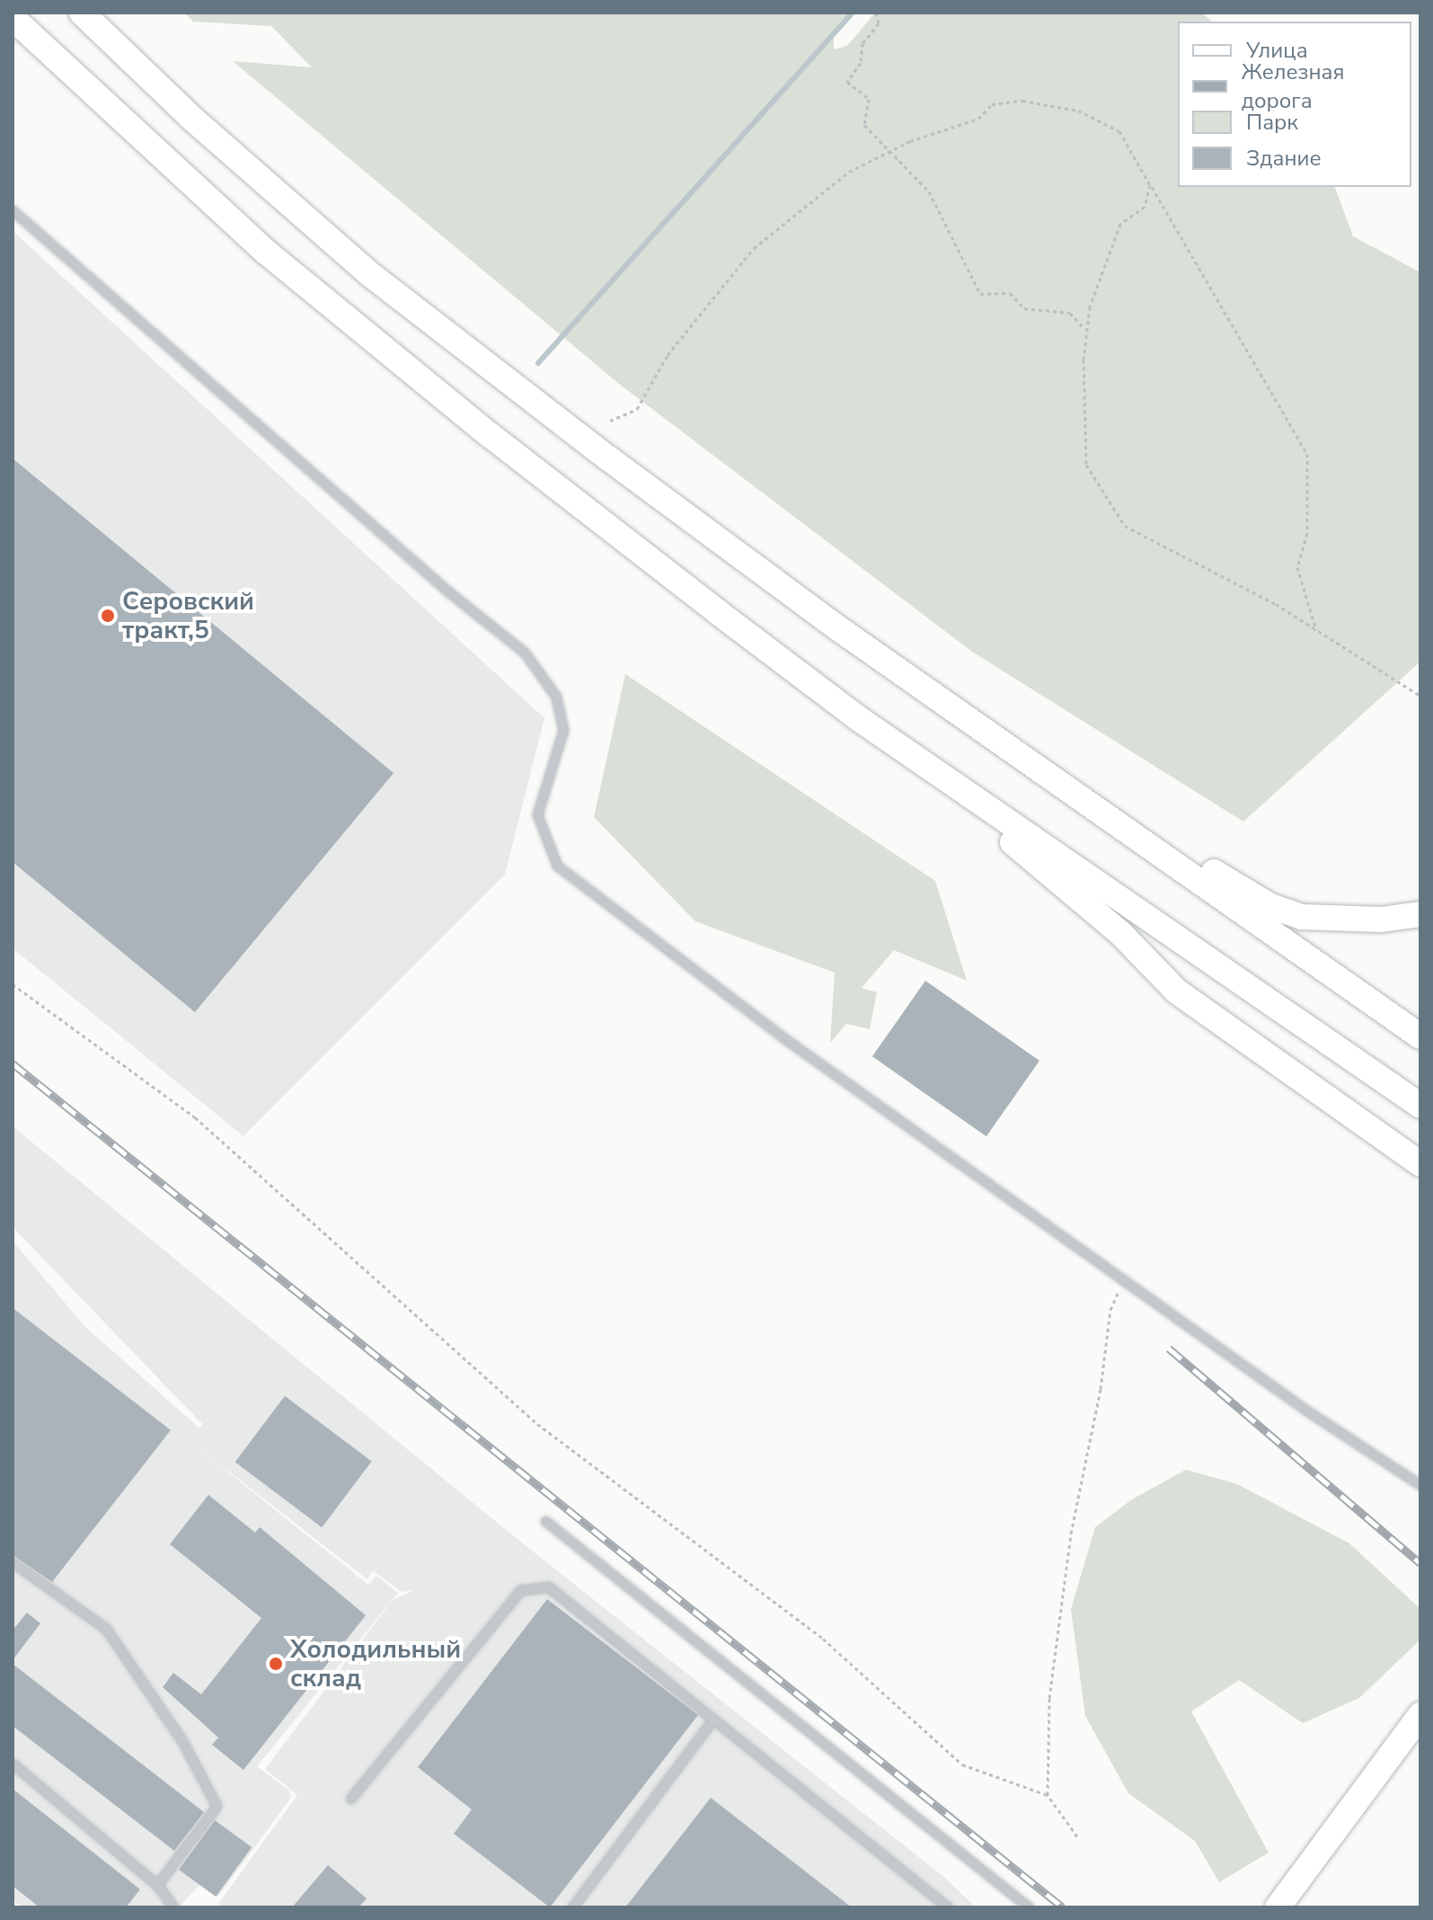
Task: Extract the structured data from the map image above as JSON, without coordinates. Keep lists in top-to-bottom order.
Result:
{
  "places": ["Серовский тракт,5", "Холодильный склад"],
  "legend": [
    "Улица",
    "Железная дорога",
    "Парк",
    "Здание"
  ]
}
